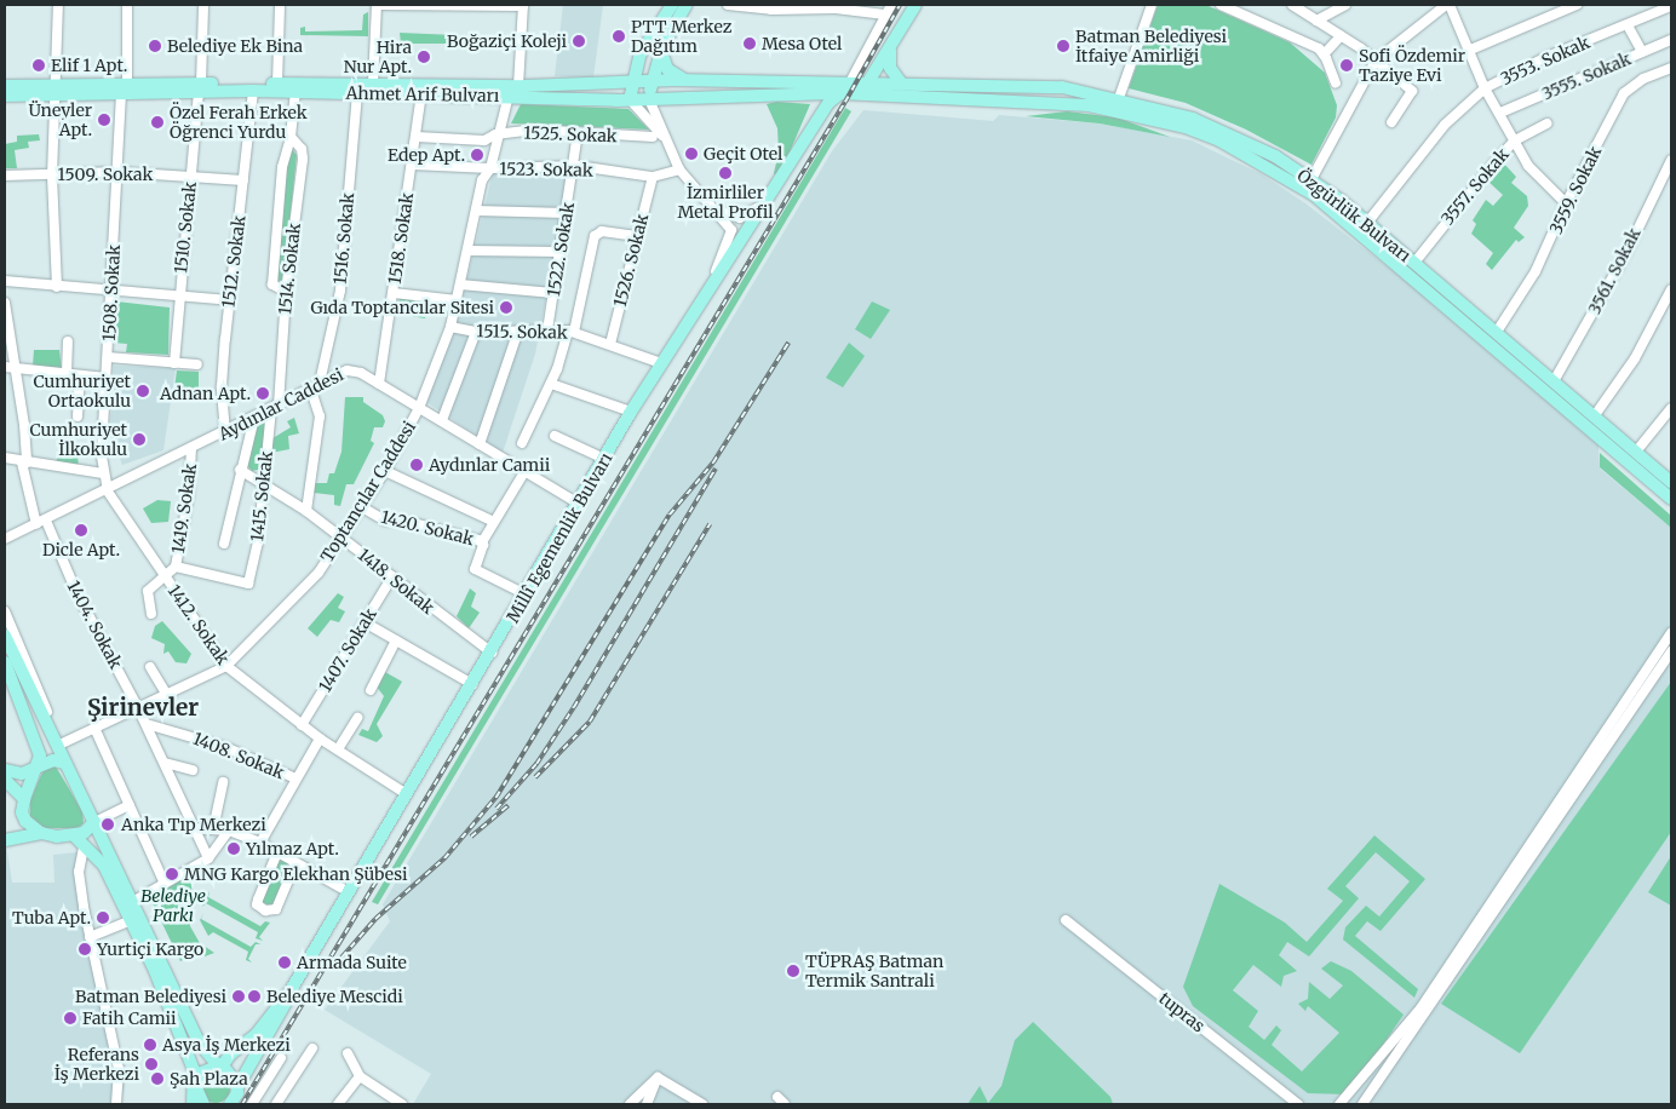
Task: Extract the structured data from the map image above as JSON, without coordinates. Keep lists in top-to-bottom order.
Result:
{
  "streets": {
    "main road": ["Ahmet Arif Bulvarı", "Özgürlük Bulvarı", "Millî Egemenlik Bulvarı"],
    "street": [
      "3553. Sokak",
      "3555. Sokak",
      "1525. Sokak",
      "1523. Sokak",
      "1509. Sokak",
      "3557. Sokak",
      "3559. Sokak",
      "1510. Sokak",
      "1516. Sokak",
      "1518. Sokak",
      "1522. Sokak",
      "1526. Sokak",
      "1512. Sokak",
      "1514. Sokak",
      "3561. Sokak",
      "1508. Sokak",
      "1515. Sokak",
      "Aydınlar Caddesi",
      "Toptancılar Caddesi",
      "1415. Sokak",
      "1419. Sokak",
      "1420. Sokak",
      "1418. Sokak",
      "1404. Sokak",
      "1412. Sokak",
      "1407. Sokak",
      "1408. Sokak",
      "tupras"
    ]
  },
  "crossings": [
    ["3553. Sokak", "Özgürlük Bulvarı"],
    ["Ahmet Arif Bulvarı", "Özgürlük Bulvarı"],
    ["Ahmet Arif Bulvarı", "1510. Sokak"],
    ["Ahmet Arif Bulvarı", "1516. Sokak"],
    ["Ahmet Arif Bulvarı", "1518. Sokak"],
    ["Ahmet Arif Bulvarı", "1512. Sokak"],
    ["Ahmet Arif Bulvarı", "1508. Sokak"],
    ["Ahmet Arif Bulvarı", "Toptancılar Caddesi"],
    ["Ahmet Arif Bulvarı", "Millî Egemenlik Bulvarı"],
    ["1525. Sokak", "1518. Sokak"],
    ["1525. Sokak", "1522. Sokak"],
    ["1525. Sokak", "Toptancılar Caddesi"],
    ["1523. Sokak", "1518. Sokak"],
    ["1523. Sokak", "1522. Sokak"],
    ["1523. Sokak", "1526. Sokak"],
    ["1523. Sokak", "Toptancılar Caddesi"],
    ["1509. Sokak", "1510. Sokak"],
    ["1509. Sokak", "1512. Sokak"],
    ["1509. Sokak", "1508. Sokak"],
    ["3557. Sokak", "Özgürlük Bulvarı"],
    ["3559. Sokak", "Özgürlük Bulvarı"],
    ["Özgürlük Bulvarı", "3561. Sokak"],
    ["Özgürlük Bulvarı", "Millî Egemenlik Bulvarı"],
    ["1516. Sokak", "Aydınlar Caddesi"],
    ["1518. Sokak", "Aydınlar Caddesi"],
    ["1522. Sokak", "1515. Sokak"],
    ["1526. Sokak", "1515. Sokak"],
    ["1512. Sokak", "Aydınlar Caddesi"],
    ["1514. Sokak", "Aydınlar Caddesi"],
    ["1514. Sokak", "1415. Sokak"],
    ["1508. Sokak", "Aydınlar Caddesi"],
    ["1508. Sokak", "1412. Sokak"],
    ["1515. Sokak", "Toptancılar Caddesi"],
    ["1515. Sokak", "Millî Egemenlik Bulvarı"],
    ["Aydınlar Caddesi", "Toptancılar Caddesi"],
    ["Aydınlar Caddesi", "1415. Sokak"],
    ["Aydınlar Caddesi", "1419. Sokak"],
    ["Aydınlar Caddesi", "Millî Egemenlik Bulvarı"],
    ["Aydınlar Caddesi", "1404. Sokak"],
    ["Aydınlar Caddesi", "1412. Sokak"],
    ["Toptancılar Caddesi", "1420. Sokak"],
    ["Toptancılar Caddesi", "1418. Sokak"],
    ["Toptancılar Caddesi", "1404. Sokak"],
    ["Toptancılar Caddesi", "1412. Sokak"],
    ["1415. Sokak", "1419. Sokak"],
    ["1415. Sokak", "1418. Sokak"],
    ["1420. Sokak", "Millî Egemenlik Bulvarı"],
    ["Millî Egemenlik Bulvarı", "1418. Sokak"],
    ["Millî Egemenlik Bulvarı", "1412. Sokak"],
    ["1418. Sokak", "1407. Sokak"],
    ["1404. Sokak", "1408. Sokak"],
    ["1412. Sokak", "1407. Sokak"]
  ],
  "districts": ["Şirinevler"],
  "parks": ["Belediye Parkı"],
  "places": [
    "PTT Merkez Dağıtım",
    "Boğaziçi Koleji",
    "Mesa Otel",
    "Belediye Ek Bina",
    "Batman Belediyesi İtfaiye Amirliği",
    "Hira Nur Apt.",
    "Elif 1 Apt.",
    "Sofi Özdemir Taziye Evi",
    "Üneyler Apt.",
    "Özel Ferah Erkek Öğrenci Yurdu",
    "Geçit Otel",
    "Edep Apt.",
    "İzmirliler Metal Profil",
    "Gıda Toptancılar Sitesi",
    "Cumhuriyet Ortaokulu",
    "Adnan Apt.",
    "Cumhuriyet İlkokulu",
    "Aydınlar Camii",
    "Dicle Apt.",
    "Anka Tıp Merkezi",
    "Yılmaz Apt.",
    "MNG Kargo Elekhan Şübesi",
    "Tuba Apt.",
    "Yurtiçi Kargo",
    "Armada Suite",
    "TÜPRAŞ Batman Termik Santrali",
    "Batman Belediyesi",
    "Belediye Mescidi",
    "Fatih Camii",
    "Asya İş Merkezi",
    "Referans İş Merkezi",
    "Şah Plaza"
  ]
}
